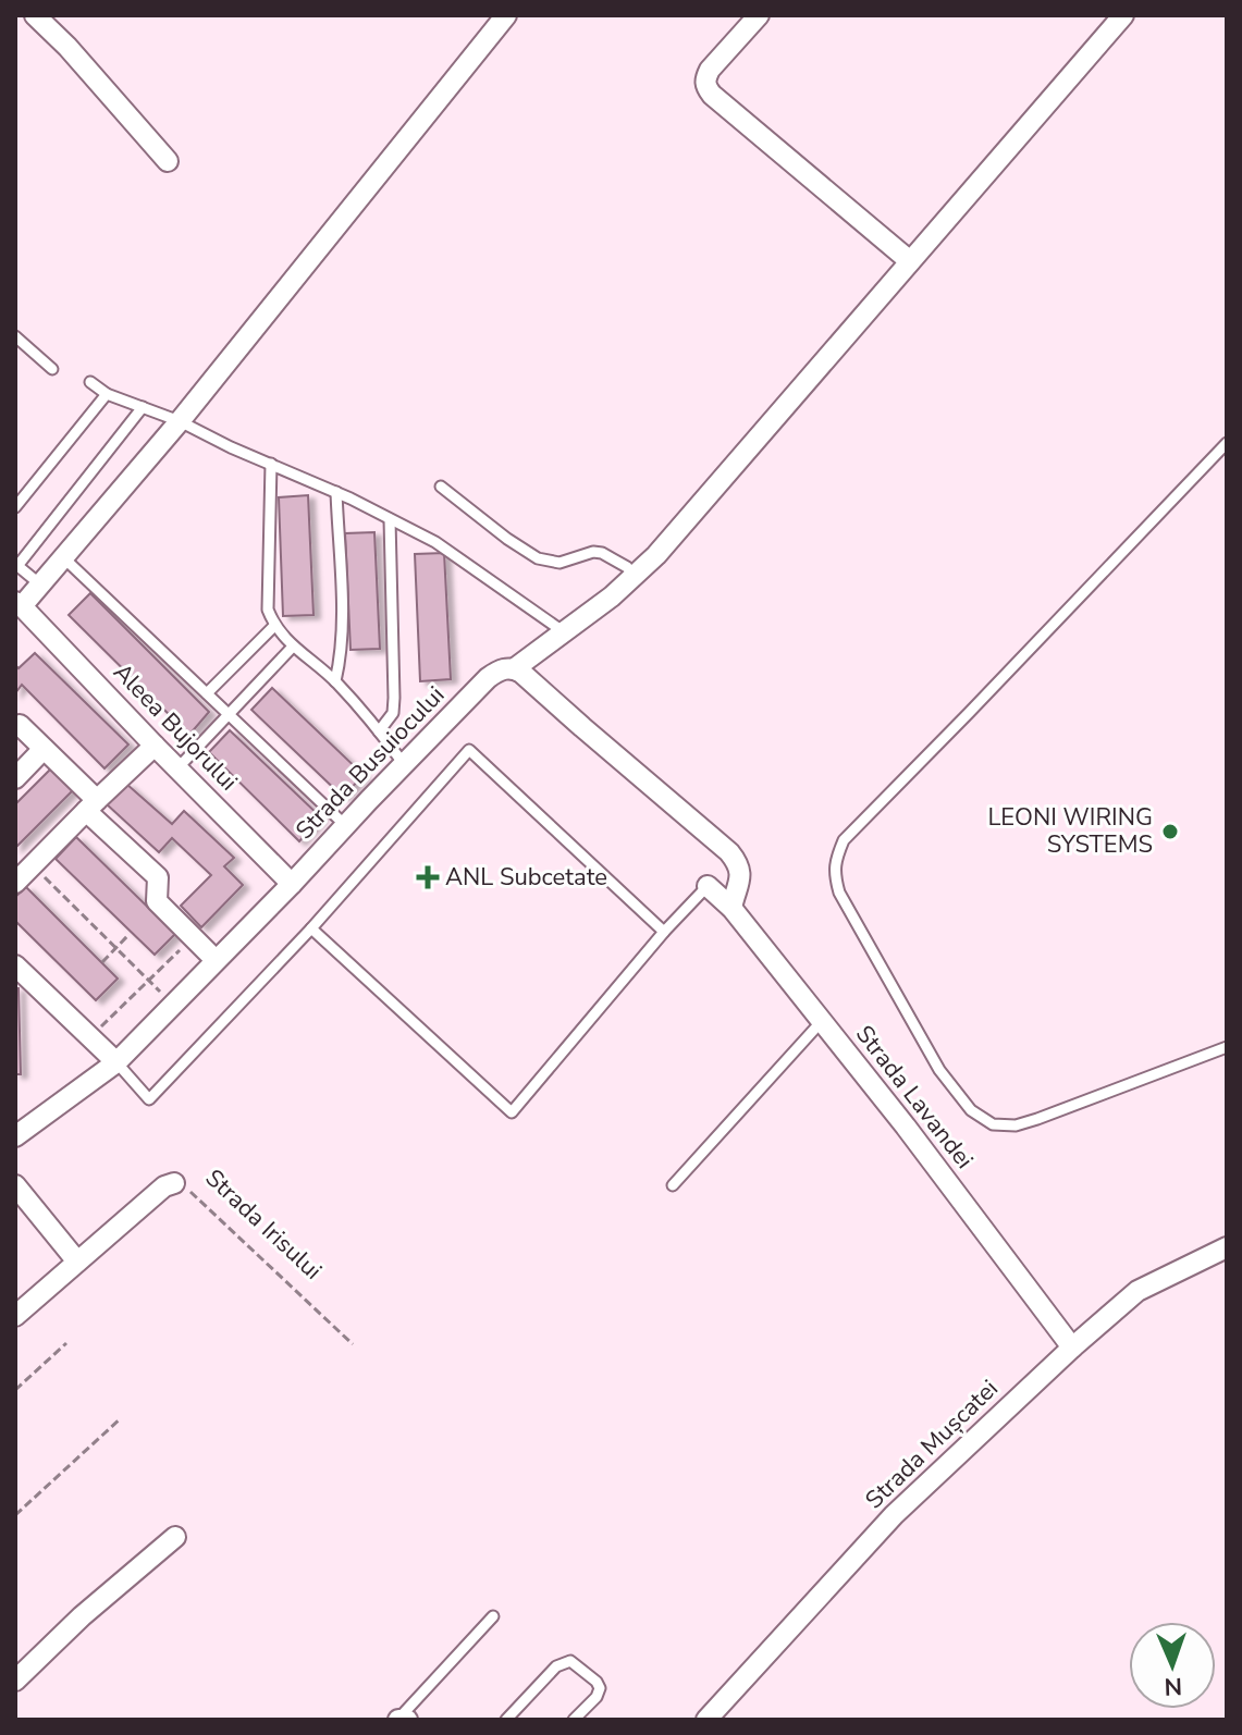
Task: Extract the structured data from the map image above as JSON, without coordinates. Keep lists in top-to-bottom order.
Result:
{
  "streets": {
    "street": [
      "Aleea Bujorului",
      "Strada Busuiocului",
      "Strada Lavandei",
      "Strada Irisului",
      "Strada Mușcatei"
    ]
  },
  "crossings": [
    ["Aleea Bujorului", "Strada Busuiocului"],
    ["Strada Lavandei", "Strada Mușcatei"]
  ],
  "places": {
    "other": ["LEONI WIRING SYSTEMS"],
    "health": ["ANL Subcetate"]
  },
  "north": "bottom"
}
